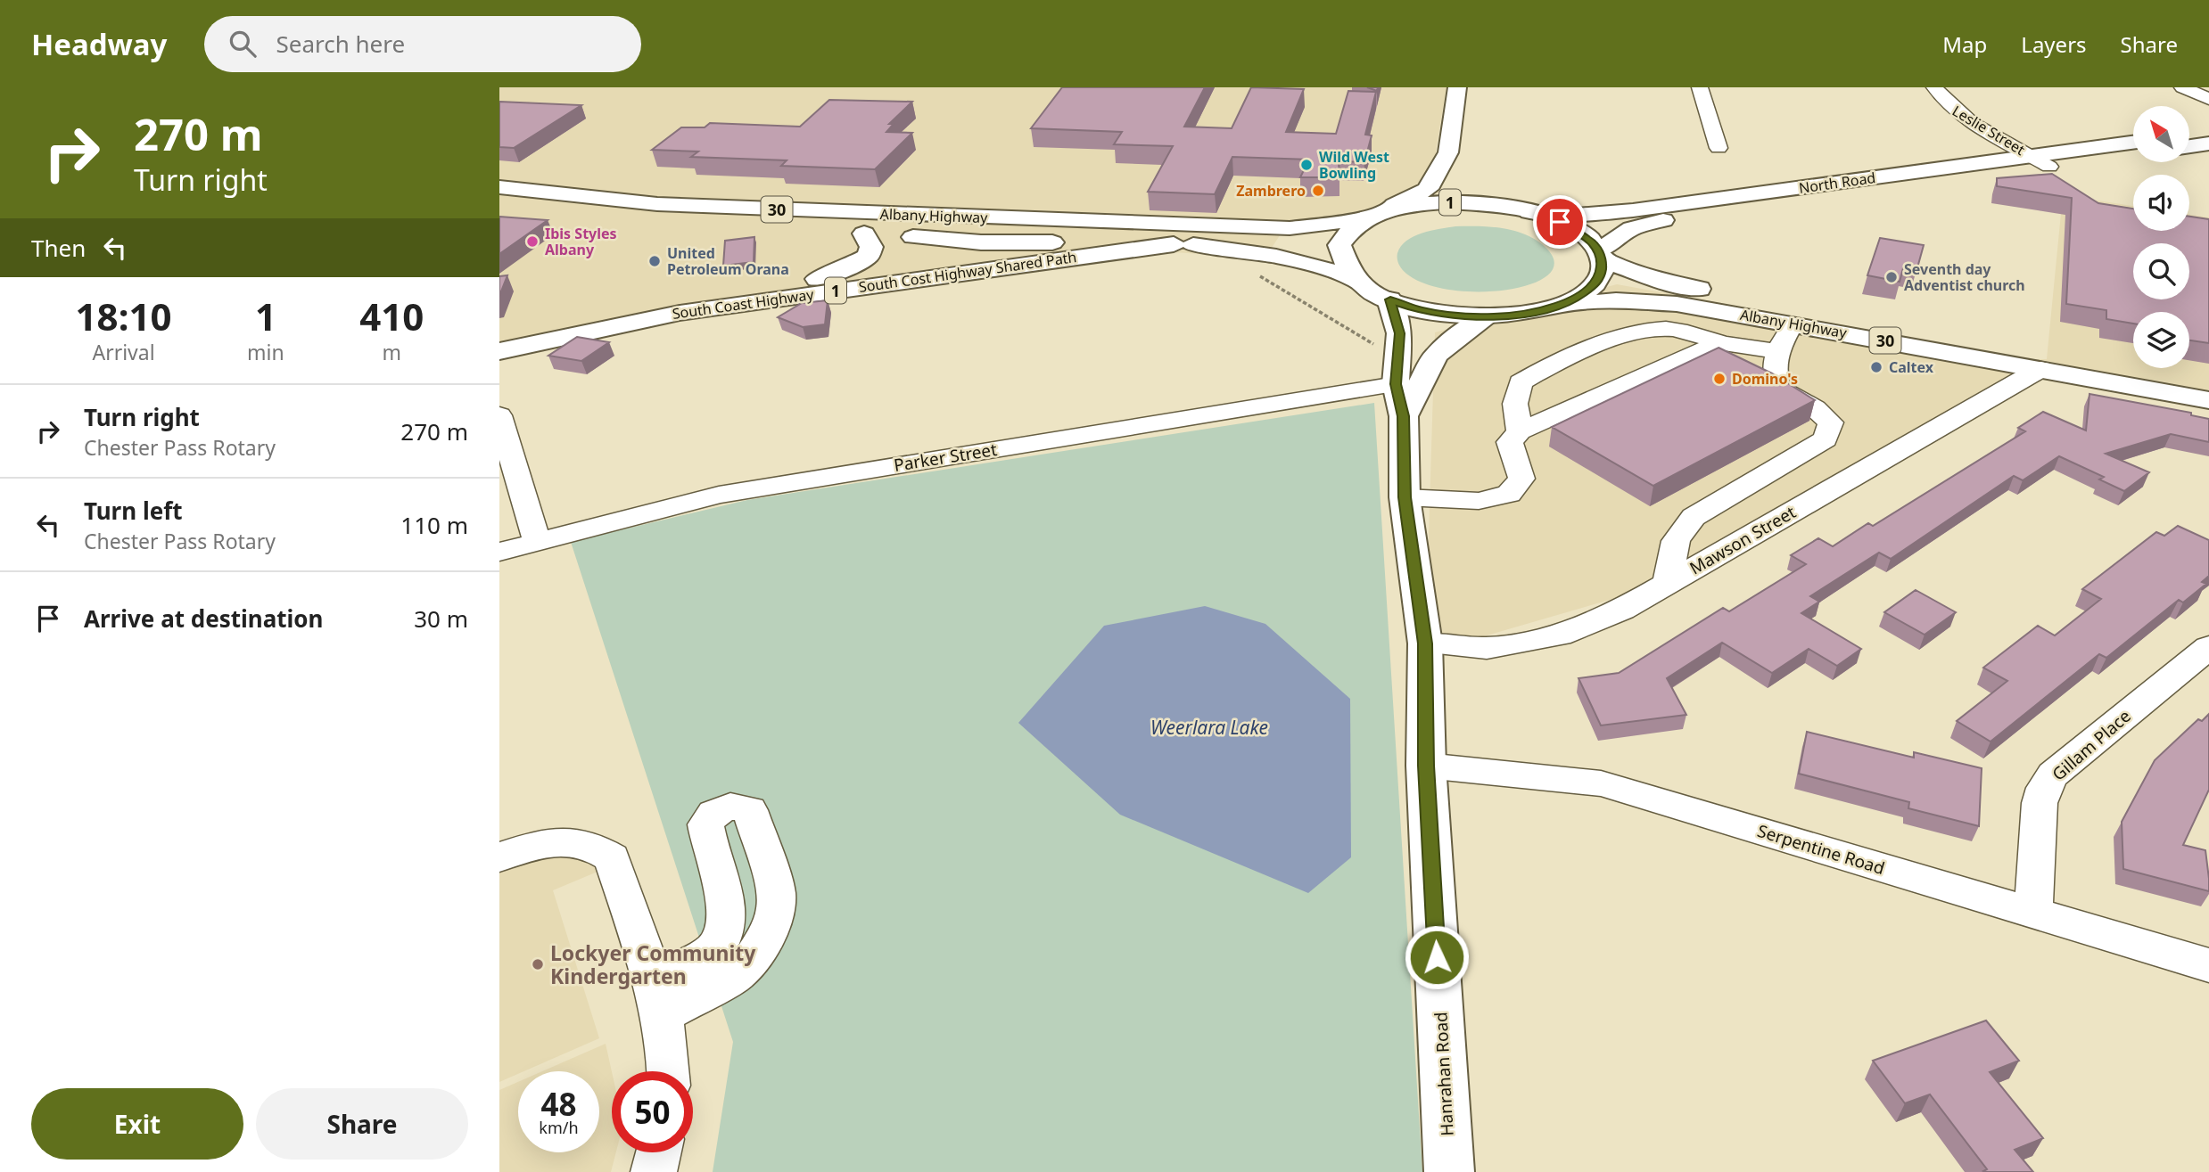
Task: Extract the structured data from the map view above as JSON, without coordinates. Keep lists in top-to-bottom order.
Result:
{
  "streets": {
    "main road": [
      "North Road",
      "1",
      "30",
      "Albany Highway",
      "South Coast Highway",
      "Hanrahan Road"
    ],
    "street": [
      "Leslie Street",
      "Parker Street",
      "Mawson Street",
      "Gillam Place",
      "Serpentine Road"
    ]
  },
  "crossings": [
    ["Leslie Street", "North Road"],
    ["North Road", "1"],
    ["North Road", "Albany Highway"],
    ["1", "Albany Highway"],
    ["1", "Hanrahan Road"],
    ["Albany Highway", "South Coast Highway"],
    ["Albany Highway", "Mawson Street"],
    ["Parker Street", "Hanrahan Road"],
    ["Mawson Street", "Hanrahan Road"],
    ["Gillam Place", "Serpentine Road"],
    ["Serpentine Road", "Hanrahan Road"]
  ],
  "water": ["Weerlara Lake"],
  "places": [
    "Wild West Bowling",
    "Zambrero",
    "Ibis Styles Albany",
    "United Petroleum Orana",
    "Seventh day Adventist church",
    "Caltex",
    "Domino's",
    "Lockyer Community Kindergarten"
  ],
  "north": "top left",
  "page": {
    "header": "Headway",
    "search": "Search here",
    "nav": ["Map", "Layers", "Share"],
    "turn": ["270 m", "Turn right"],
    "then": "Then",
    "eta": [
      "18:10",
      "Arrival",
      "1",
      "min",
      "410",
      "m"
    ],
    "list": [
      {
        "name": "Turn right",
        "note": "Chester Pass Rotary",
        "value": "270 m"
      },
      {
        "name": "Turn left",
        "note": "Chester Pass Rotary",
        "value": "110 m"
      },
      {
        "name": "Arrive at destination",
        "value": "30 m"
      }
    ],
    "speed": "48 km/h",
    "limit": "50",
    "buttons": ["Exit", "Share"]
  }
}
